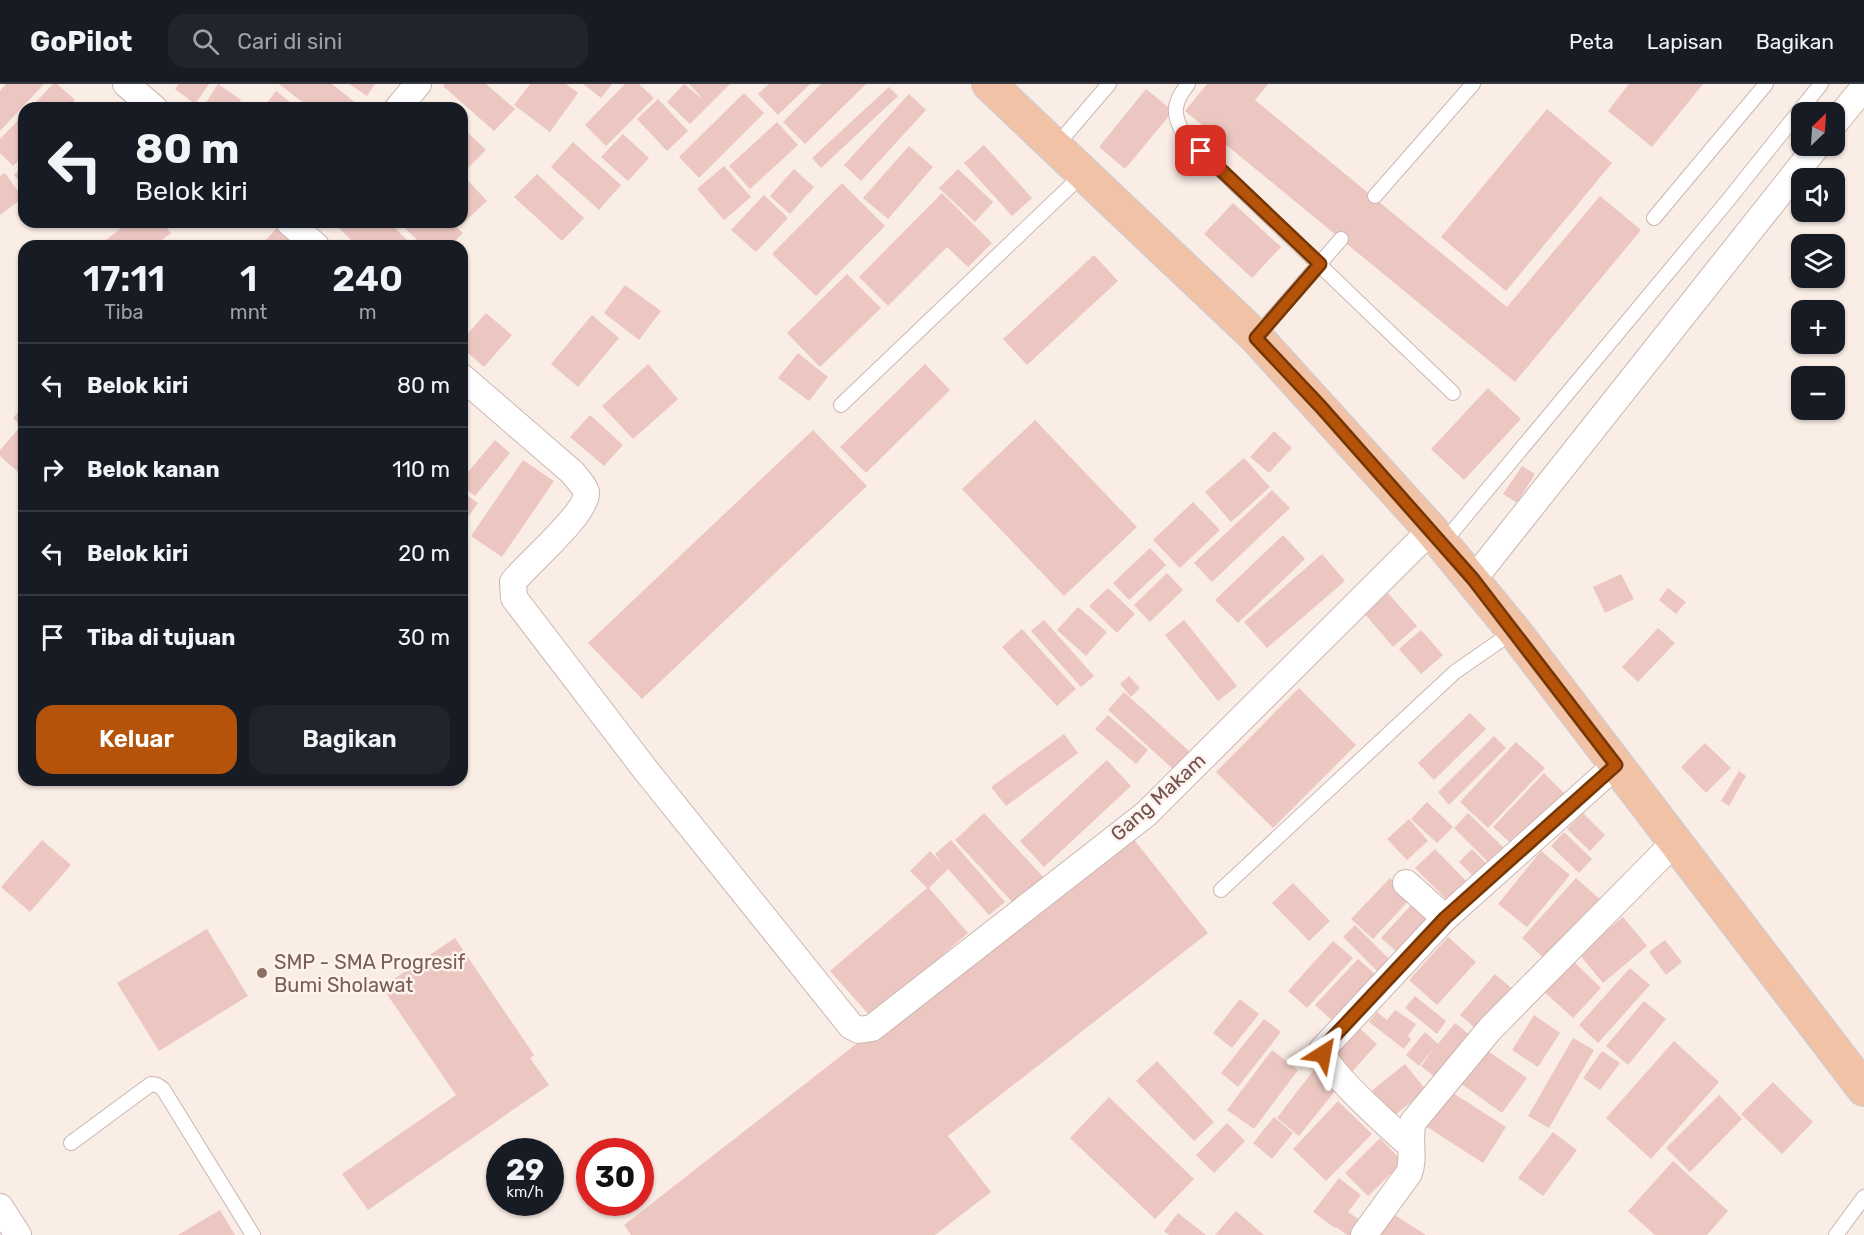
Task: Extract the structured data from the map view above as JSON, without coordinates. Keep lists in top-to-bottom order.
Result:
{
  "streets": {
    "street": ["Gang Makam"]
  },
  "places": ["SMP - SMA Progresif Bumi Sholawat"],
  "north": "top right",
  "page": {
    "header": "GoPilot",
    "search": "Cari di sini",
    "nav": ["Peta", "Lapisan", "Bagikan"],
    "map_buttons": ["+", "−"],
    "turn": ["80 m", "Belok kiri"],
    "eta": [
      "17:11",
      "Tiba",
      "1",
      "mnt",
      "240",
      "m"
    ],
    "list": [
      {
        "name": "Belok kiri",
        "value": "80 m"
      },
      {
        "name": "Belok kanan",
        "value": "110 m"
      },
      {
        "name": "Belok kiri",
        "value": "20 m"
      },
      {
        "name": "Tiba di tujuan",
        "value": "30 m"
      }
    ],
    "buttons": ["Keluar", "Bagikan"],
    "speed": "29 km/h",
    "limit": "30"
  }
}
